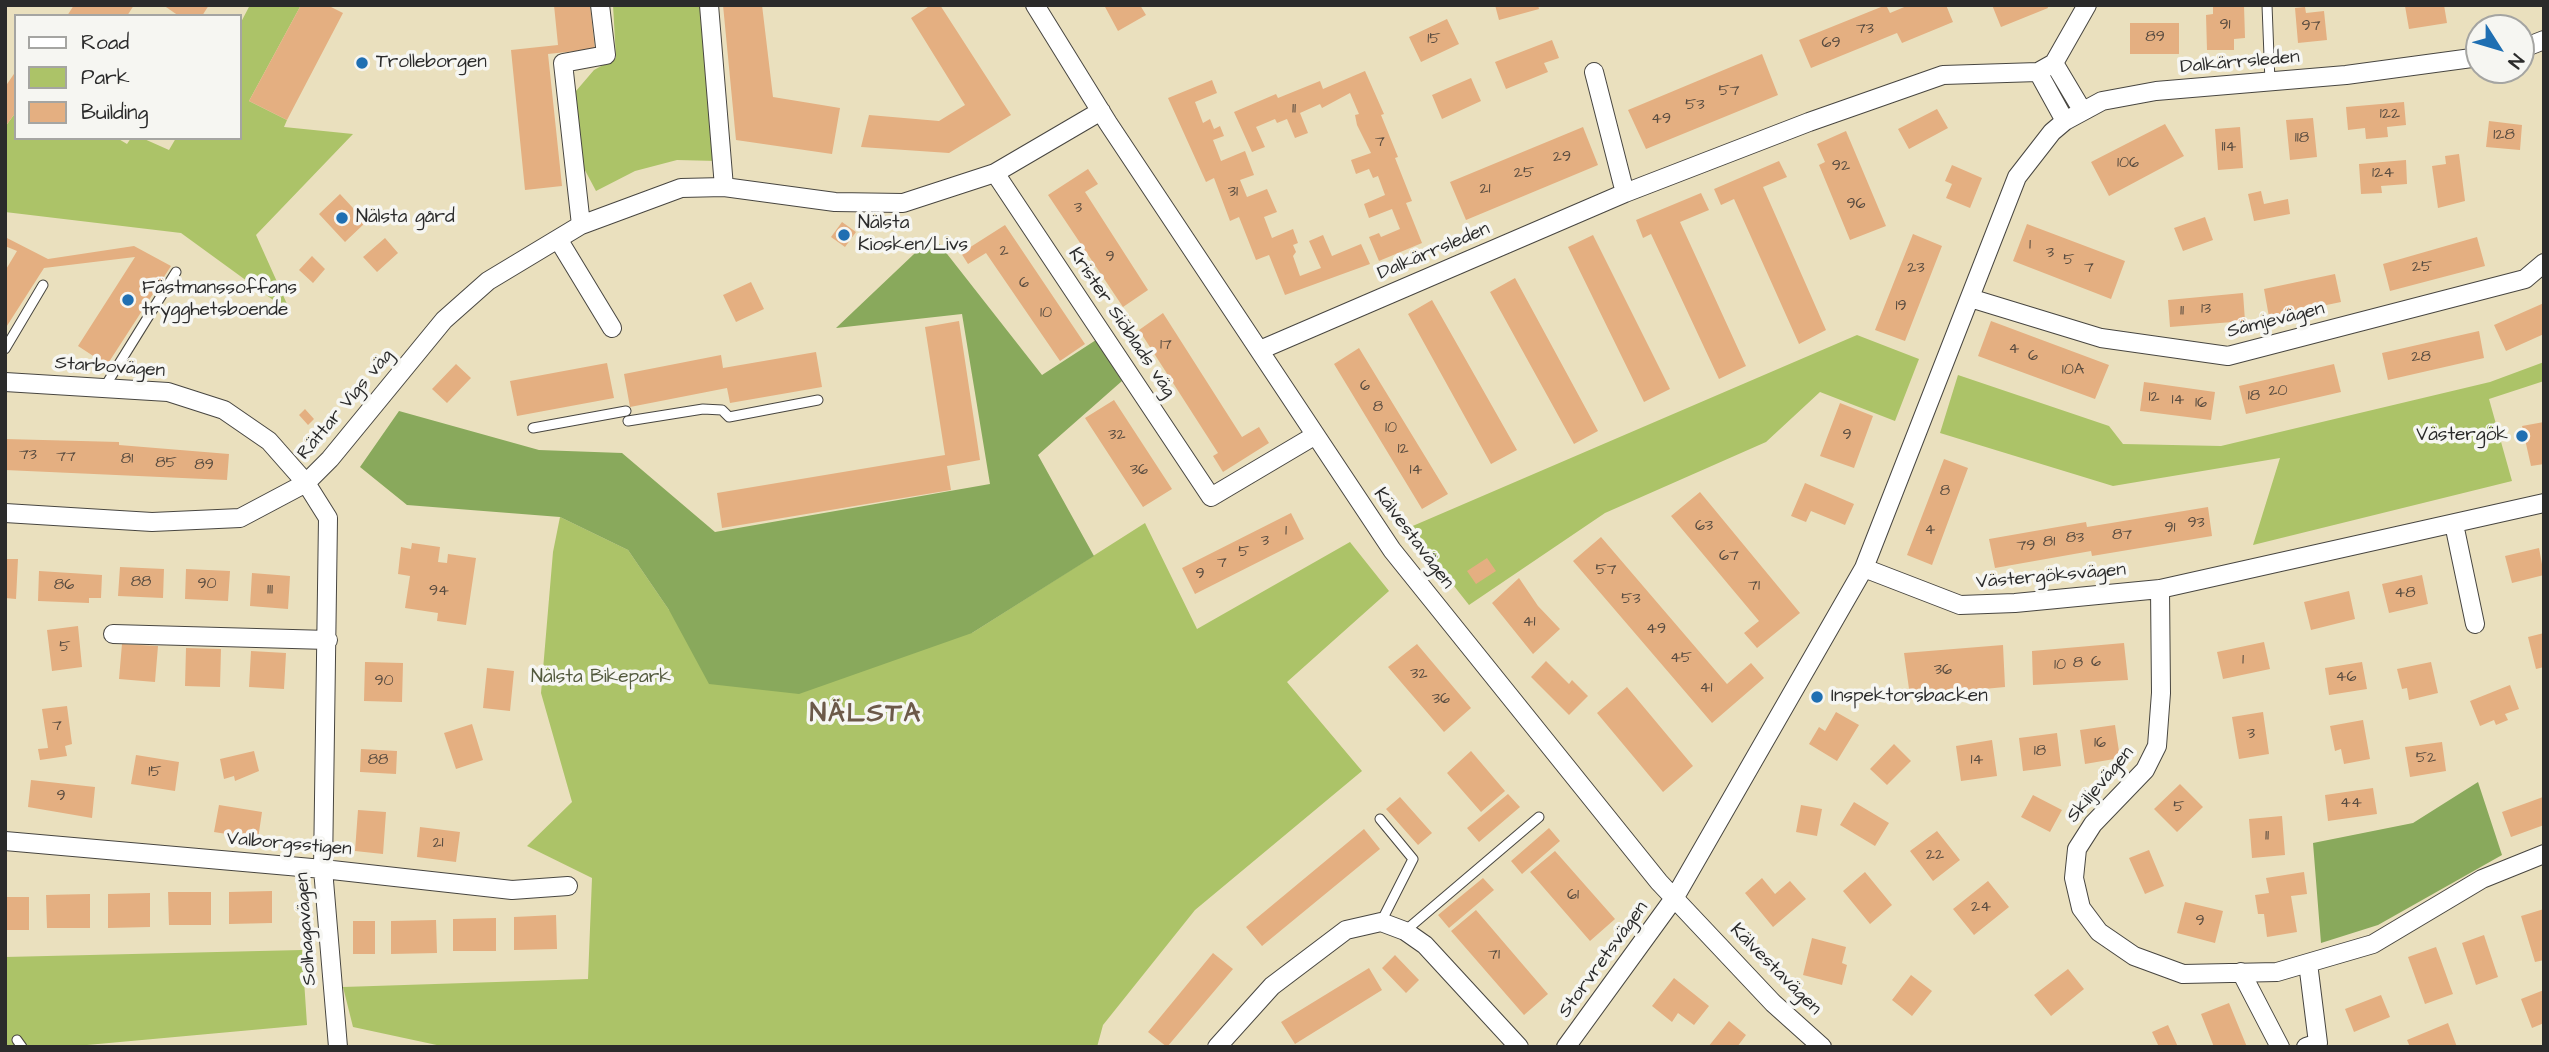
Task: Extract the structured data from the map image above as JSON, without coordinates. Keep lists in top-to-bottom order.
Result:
{
  "streets": {
    "street": [
      "Dalkärrsleden",
      "Sämjevägen",
      "Krister Siöblads väg",
      "Starbovägen",
      "Rättar Vigs väg",
      "Kälvestavägen",
      "Västergöksvägen",
      "Skiljevägen",
      "Valborgsstigen",
      "Solhagavägen",
      "Storvretsvägen"
    ]
  },
  "crossings": [
    ["Dalkärrsleden", "Kälvestavägen"],
    ["Krister Siöblads väg", "Rättar Vigs väg"],
    ["Krister Siöblads väg", "Kälvestavägen"],
    ["Starbovägen", "Rättar Vigs väg"],
    ["Starbovägen", "Solhagavägen"],
    ["Rättar Vigs väg", "Kälvestavägen"],
    ["Rättar Vigs väg", "Solhagavägen"],
    ["Kälvestavägen", "Storvretsvägen"],
    ["Västergöksvägen", "Skiljevägen"],
    ["Valborgsstigen", "Solhagavägen"]
  ],
  "districts": ["NÄLSTA"],
  "parks": ["Nälsta Bikepark"],
  "places": [
    "Trolleborgen",
    "Nälsta gård",
    "Nälsta Kiosken/Livs",
    "Fästmanssoffans trygghetsboende",
    "Västergök",
    "Inspektorsbacken"
  ],
  "house_numbers": [
    "91",
    "97",
    "73",
    "89",
    "15",
    "69",
    "57",
    "53",
    "11",
    "122",
    "49",
    "128",
    "118",
    "7",
    "114",
    "29",
    "106",
    "92",
    "25",
    "124",
    "21",
    "31",
    "96",
    "3",
    "1",
    "2",
    "3",
    "9",
    "5",
    "25",
    "23",
    "7",
    "6",
    "19",
    "13",
    "11",
    "10",
    "17",
    "4",
    "6",
    "28",
    "10A",
    "6",
    "20",
    "18",
    "12",
    "14",
    "16",
    "8",
    "10",
    "32",
    "9",
    "12",
    "73",
    "77",
    "81",
    "85",
    "89",
    "36",
    "14",
    "8",
    "93",
    "63",
    "91",
    "4",
    "1",
    "87",
    "83",
    "3",
    "81",
    "79",
    "5",
    "67",
    "7",
    "57",
    "9",
    "88",
    "90",
    "86",
    "71",
    "111",
    "94",
    "48",
    "53",
    "41",
    "49",
    "5",
    "45",
    "1",
    "6",
    "8",
    "10",
    "36",
    "32",
    "46",
    "90",
    "41",
    "36",
    "7",
    "3",
    "16",
    "18",
    "52",
    "88",
    "14",
    "15",
    "9",
    "44",
    "5",
    "11",
    "21",
    "22",
    "61",
    "24",
    "9",
    "71"
  ],
  "legend": ["Road", "Park", "Building"],
  "north": "bottom right"
}
